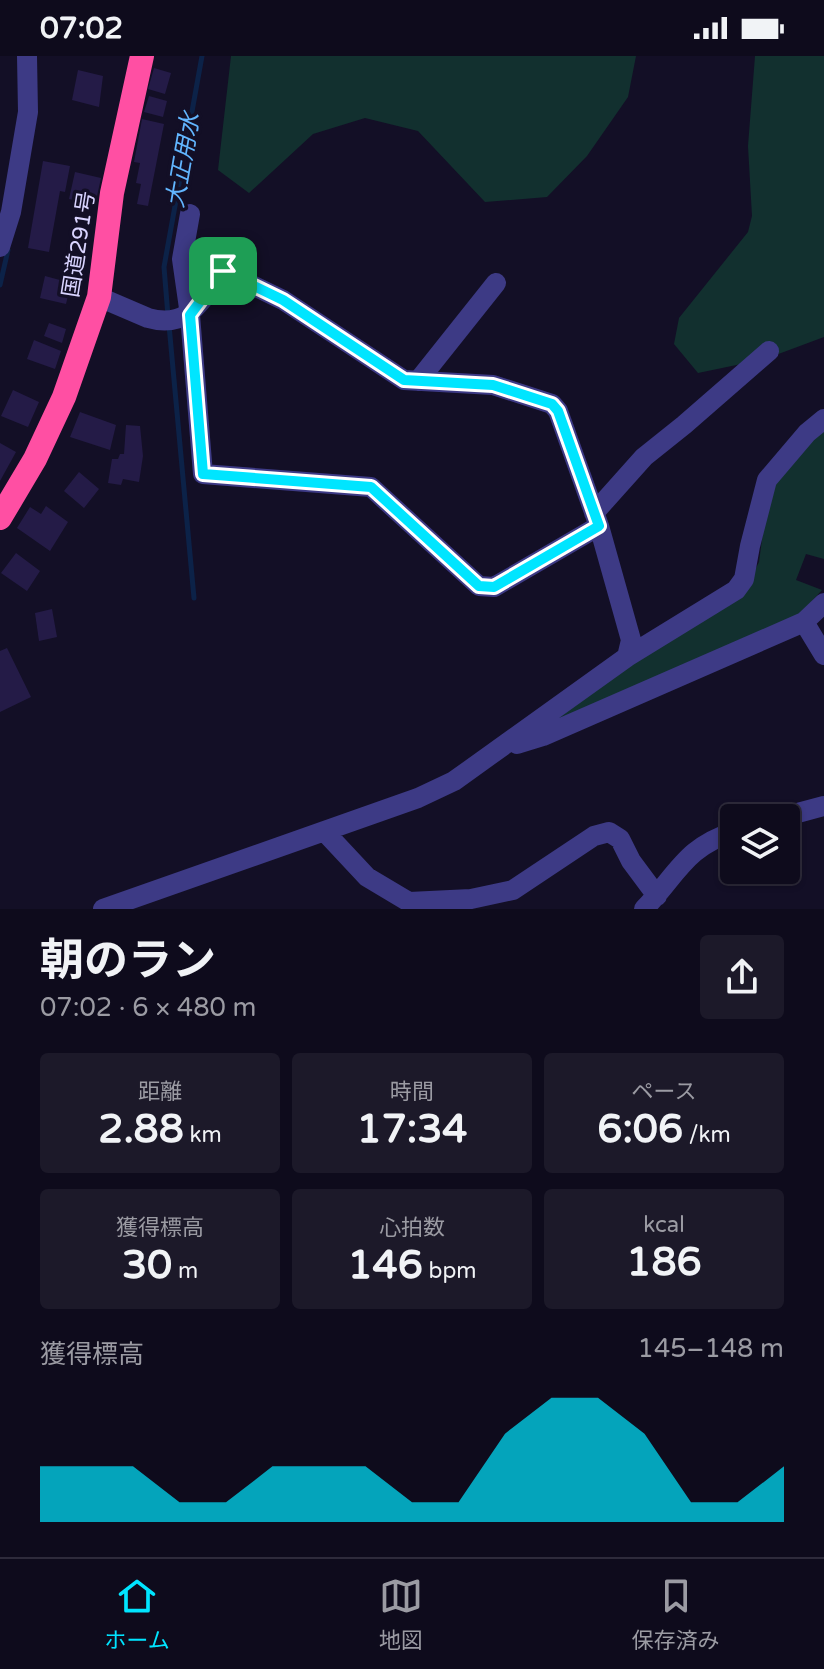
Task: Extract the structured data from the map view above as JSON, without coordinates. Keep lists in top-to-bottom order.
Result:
{
  "streets": {
    "highway": ["国道291号"]
  },
  "water": ["大正用水"],
  "page": {
    "status": "07:02",
    "heading": ["朝のラン", "07:02 · 6 × 480 m"],
    "stats": [
      ["距離", "2.88 km"],
      ["時間", "17:34"],
      ["ペース", "6:06 /km"],
      ["獲得標高", "30 m"],
      ["心拍数", "146 bpm"],
      ["kcal", "186"]
    ],
    "chart": ["獲得標高", "145–148 m"],
    "tabs": ["ホーム", "地図", "保存済み"]
  }
}
